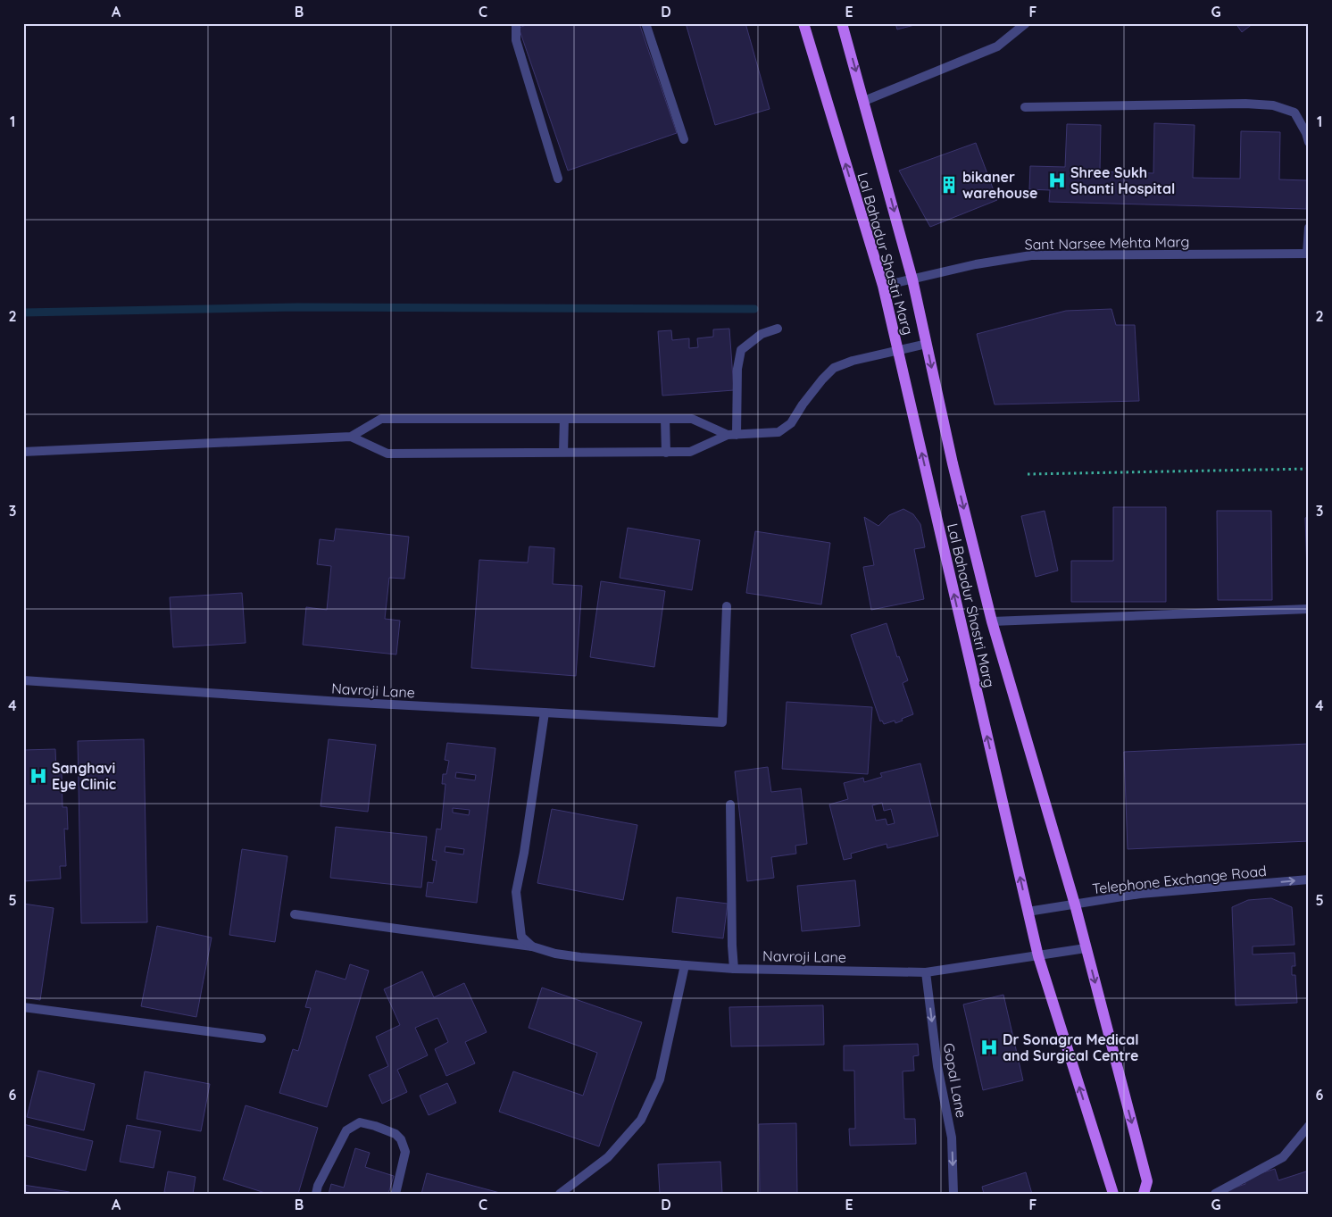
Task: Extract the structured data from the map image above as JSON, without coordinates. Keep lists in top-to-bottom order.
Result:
{
  "streets": {
    "main road": ["Lal Bahadur Shastri Marg"],
    "street": [
      "Sant Narsee Mehta Marg",
      "Navroji Lane",
      "Telephone Exchange Road",
      "Gopal Lane"
    ]
  },
  "crossings": [
    ["Sant Narsee Mehta Marg", "Lal Bahadur Shastri Marg"],
    ["Lal Bahadur Shastri Marg", "Navroji Lane"],
    ["Lal Bahadur Shastri Marg", "Telephone Exchange Road"],
    ["Navroji Lane", "Gopal Lane"]
  ],
  "one_way": ["Telephone Exchange Road", "Gopal Lane"],
  "places": {
    "hospital": ["Shree Sukh Shanti Hospital", "Sanghavi Eye Clinic", "Dr Sonagra Medical and Surgical Centre"],
    "building": ["bikaner warehouse"]
  },
  "grid": {
    "columns": [
      "A",
      "B",
      "C",
      "D",
      "E",
      "F",
      "G"
    ],
    "rows": [
      "1",
      "2",
      "3",
      "4",
      "5",
      "6"
    ]
  }
}
